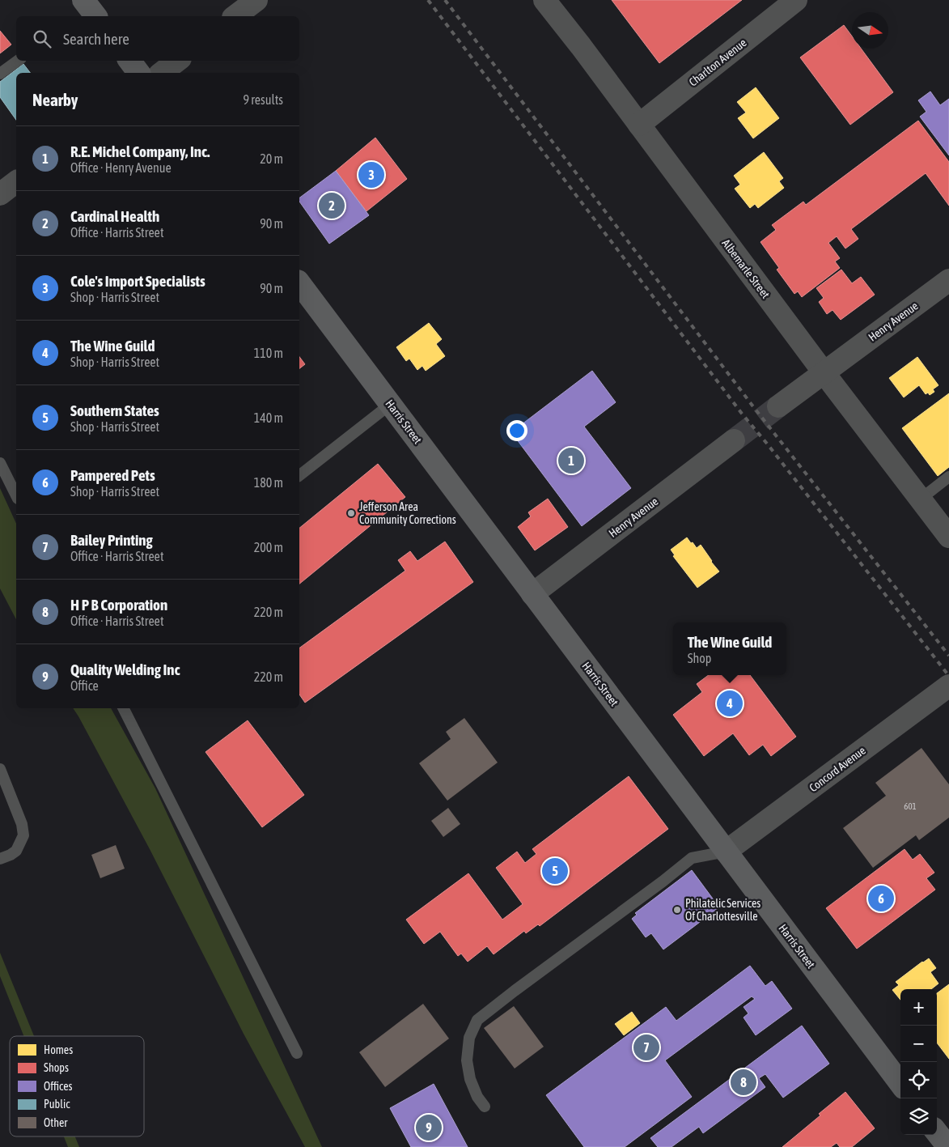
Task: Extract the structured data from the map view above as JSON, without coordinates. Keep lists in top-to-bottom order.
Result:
{
  "streets": {
    "street": [
      "Charlton Avenue",
      "Albemarle Street",
      "Henry Avenue",
      "Harris Street",
      "Concord Avenue"
    ]
  },
  "crossings": [
    ["Charlton Avenue", "Albemarle Street"],
    ["Albemarle Street", "Henry Avenue"],
    ["Henry Avenue", "Harris Street"],
    ["Harris Street", "Concord Avenue"]
  ],
  "places": ["Jefferson Area Community Corrections", "Philatelic Services Of Charlottesville"],
  "house_numbers": ["601"],
  "legend": [
    "Homes",
    "Shops",
    "Offices",
    "Public",
    "Other"
  ],
  "north": "right",
  "page": {
    "search": "Search here",
    "heading": ["Nearby", "9 results"],
    "list": [
      {
        "mark": "1",
        "name": "R.E. Michel Company, Inc.",
        "note": "Office · Henry Avenue",
        "value": "20 m"
      },
      {
        "mark": "2",
        "name": "Cardinal Health",
        "note": "Office · Harris Street",
        "value": "90 m"
      },
      {
        "mark": "3",
        "name": "Cole's Import Specialists",
        "note": "Shop · Harris Street",
        "value": "90 m"
      },
      {
        "mark": "4",
        "name": "The Wine Guild",
        "note": "Shop · Harris Street",
        "value": "110 m"
      },
      {
        "mark": "5",
        "name": "Southern States",
        "note": "Shop · Harris Street",
        "value": "140 m"
      },
      {
        "mark": "6",
        "name": "Pampered Pets",
        "note": "Shop · Harris Street",
        "value": "180 m"
      },
      {
        "mark": "7",
        "name": "Bailey Printing",
        "note": "Office · Harris Street",
        "value": "200 m"
      },
      {
        "mark": "8",
        "name": "H P B Corporation",
        "note": "Office · Harris Street",
        "value": "220 m"
      },
      {
        "mark": "9",
        "name": "Quality Welding Inc",
        "note": "Office",
        "value": "220 m"
      }
    ],
    "pins": [
      "3",
      "2",
      "1",
      "4",
      "5",
      "6",
      "7",
      "8",
      "9"
    ],
    "popup": ["The Wine Guild", "Shop"],
    "map_buttons": ["+", "−"]
  }
}
